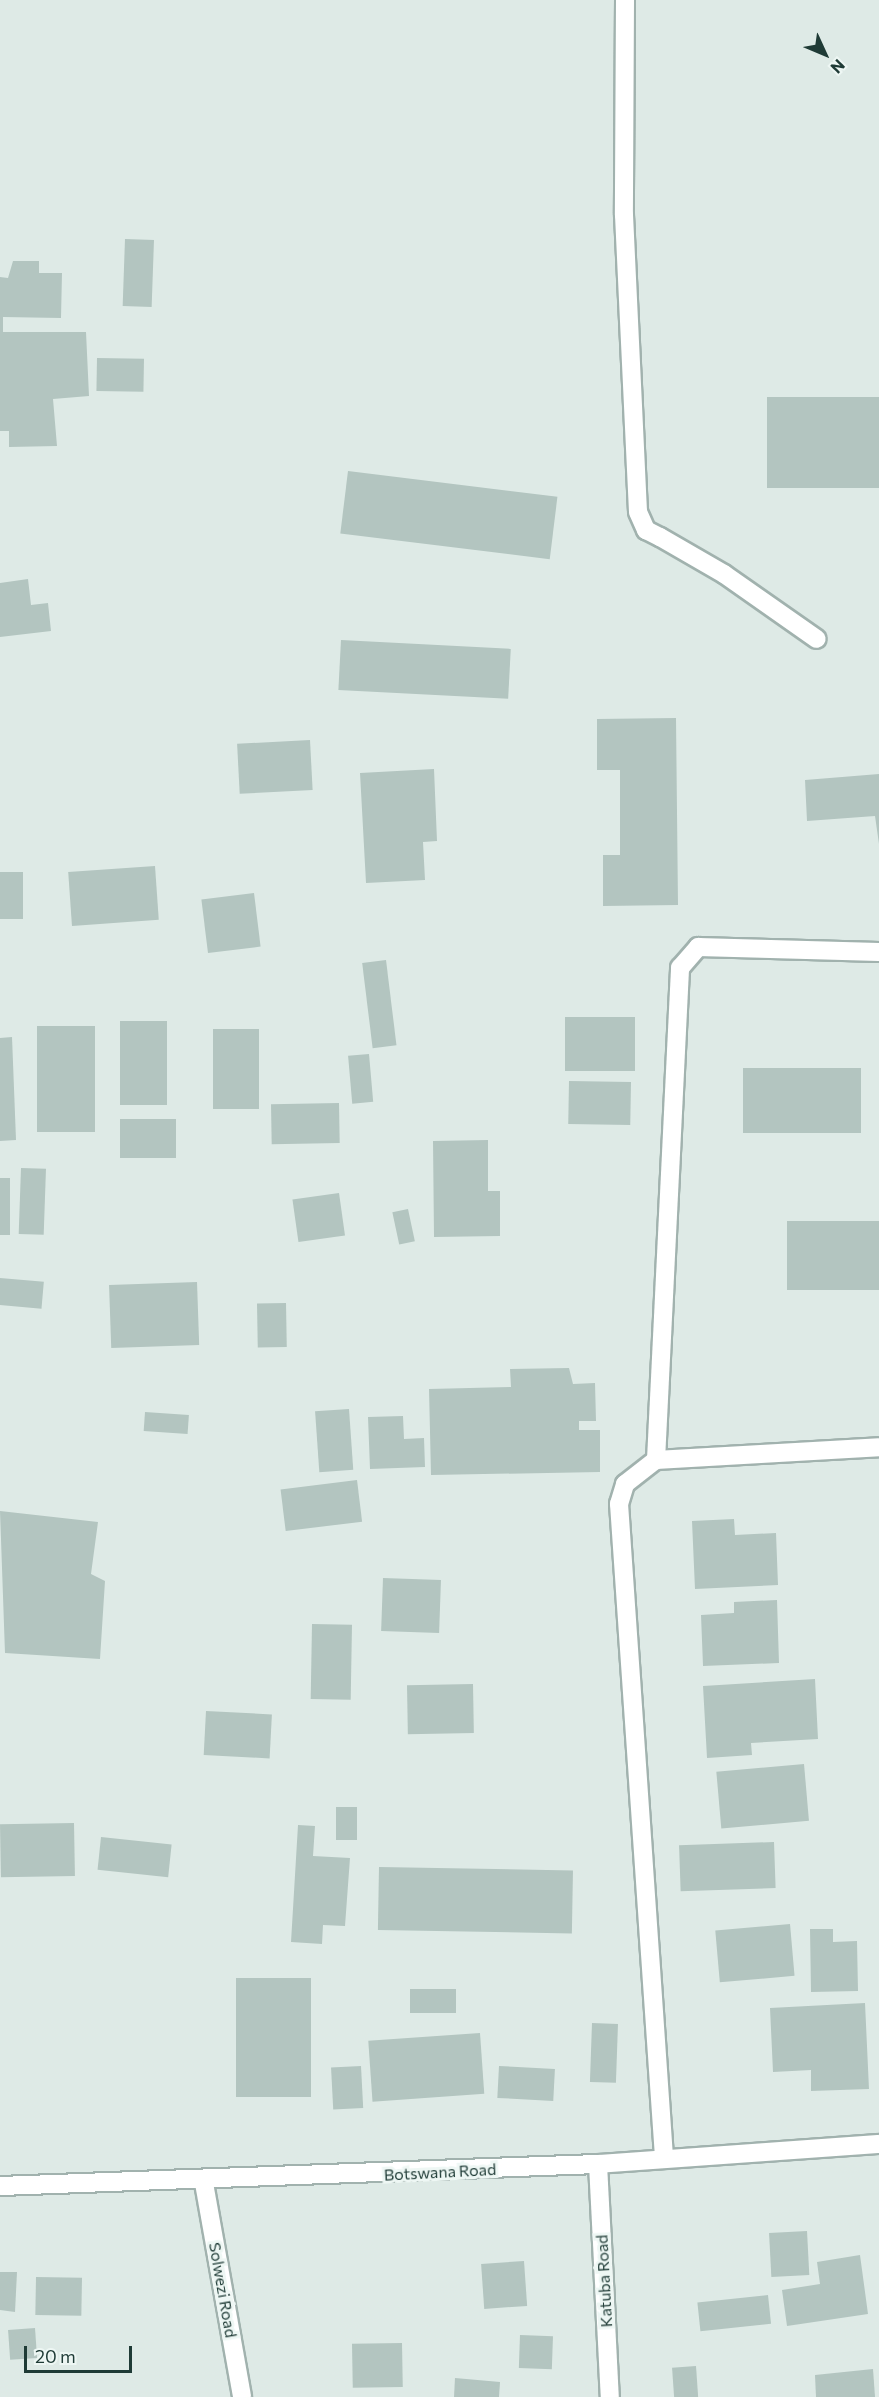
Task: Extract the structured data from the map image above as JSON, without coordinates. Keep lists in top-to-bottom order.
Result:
{
  "streets": {
    "street": ["Botswana Road", "Katuba Road", "Solwezi Road"]
  },
  "crossings": [
    ["Botswana Road", "Katuba Road"],
    ["Botswana Road", "Solwezi Road"]
  ],
  "scale_bar": "20 m",
  "north": "bottom right"
}
